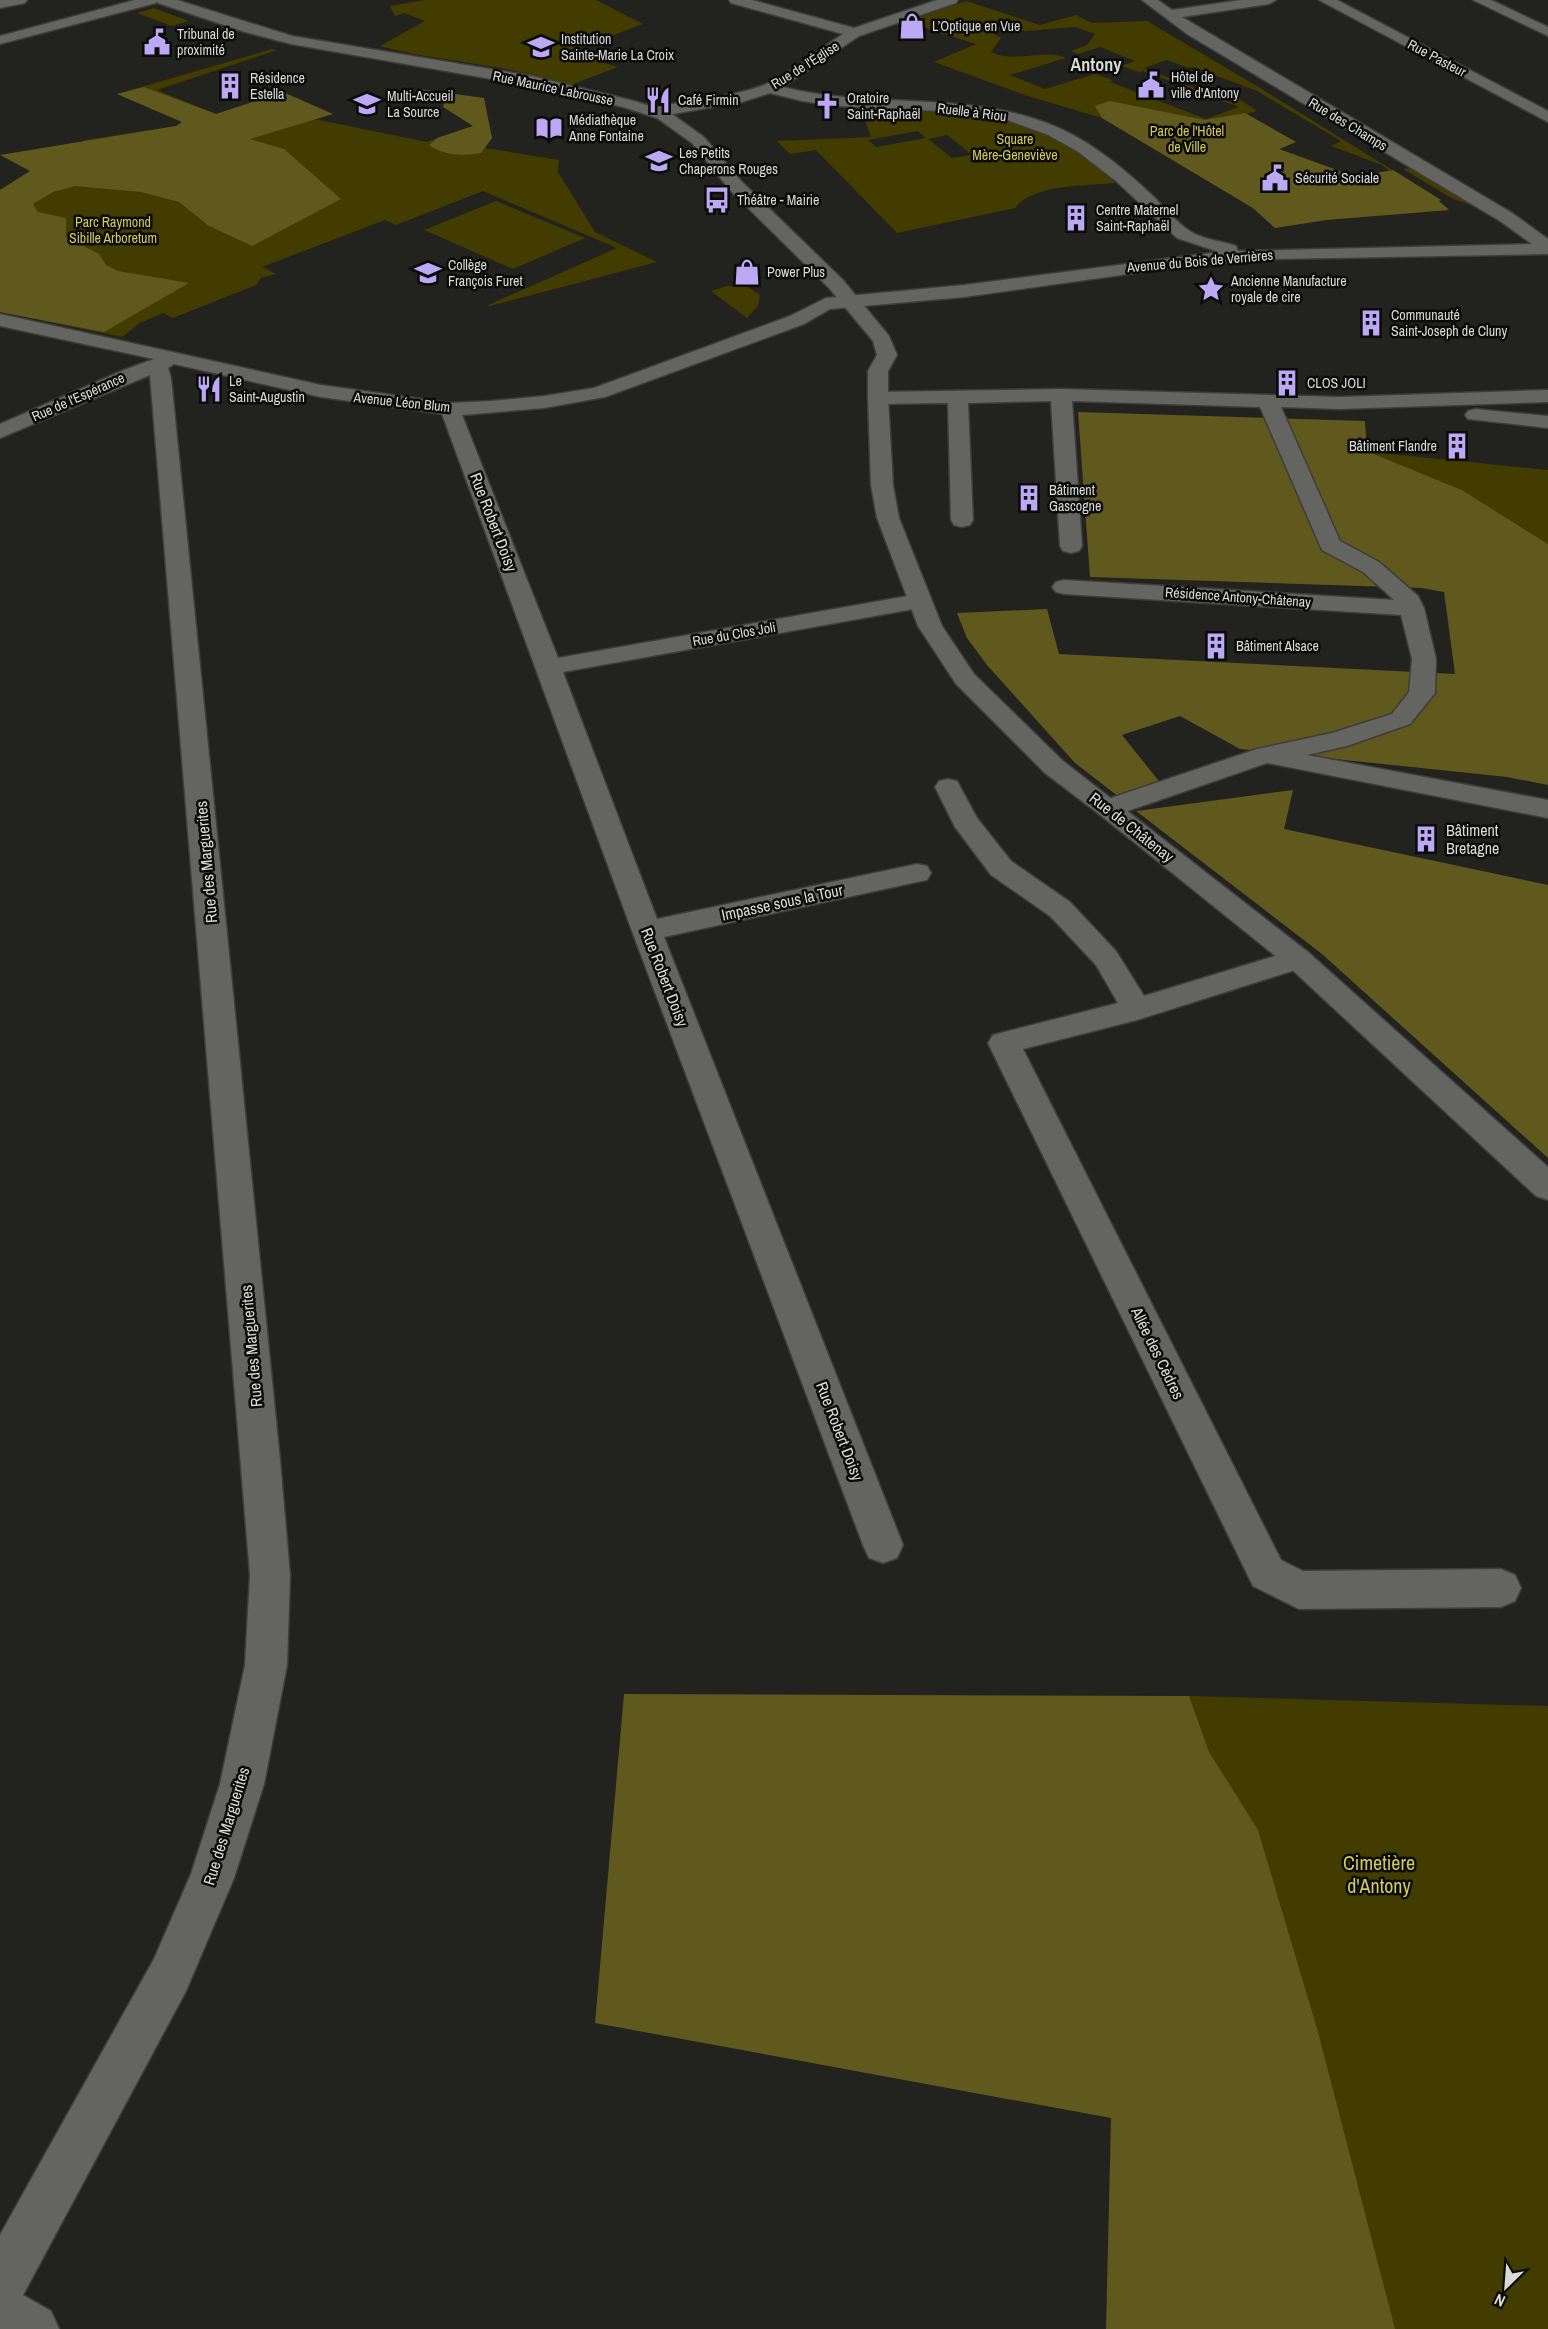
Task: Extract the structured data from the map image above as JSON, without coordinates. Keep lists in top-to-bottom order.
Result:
{
  "streets": {
    "street": [
      "Rue Pasteur",
      "Rue de l'Église",
      "Rue Maurice Labrousse",
      "Ruelle à Riou",
      "Rue des Champs",
      "Avenue du Bois de Verrières",
      "Rue de l'Espérance",
      "Avenue Léon Blum",
      "Rue Robert Doisy",
      "Résidence Antony-Châtenay",
      "Rue du Clos Joli",
      "Rue de Châtenay",
      "Rue des Marguerites",
      "Impasse sous la Tour",
      "Allée des Cèdres"
    ]
  },
  "crossings": [
    ["Rue de l'Église", "Rue Maurice Labrousse"],
    ["Rue de l'Église", "Ruelle à Riou"],
    ["Rue Maurice Labrousse", "Avenue du Bois de Verrières"],
    ["Rue Maurice Labrousse", "Avenue Léon Blum"],
    ["Rue Maurice Labrousse", "Rue de Châtenay"],
    ["Ruelle à Riou", "Avenue du Bois de Verrières"],
    ["Rue des Champs", "Avenue du Bois de Verrières"],
    ["Avenue du Bois de Verrières", "Rue de Châtenay"],
    ["Rue de l'Espérance", "Avenue Léon Blum"],
    ["Rue de l'Espérance", "Rue des Marguerites"],
    ["Avenue Léon Blum", "Rue Robert Doisy"],
    ["Avenue Léon Blum", "Rue des Marguerites"],
    ["Rue Robert Doisy", "Rue du Clos Joli"],
    ["Rue Robert Doisy", "Impasse sous la Tour"],
    ["Rue du Clos Joli", "Rue de Châtenay"],
    ["Rue de Châtenay", "Allée des Cèdres"]
  ],
  "districts": ["Antony"],
  "parks": [
    "Parc de l'Hôtel de Ville",
    "Square Mère-Geneviève",
    "Parc Raymond Sibille Arboretum",
    "Cimetière d'Antony"
  ],
  "places": {
    "shop": ["L’Optique en Vue", "Power Plus"],
    "public building": ["Tribunal de proximité", "Hôtel de ville d'Antony", "Sécurité Sociale"],
    "school or university": [
      "Institution Sainte-Marie La Croix",
      "Multi-Accueil La Source",
      "Les Petits Chaperons Rouges",
      "Collège François Furet"
    ],
    "building": [
      "Résidence Estella",
      "Centre Maternel Saint-Raphaël",
      "Communauté Saint-Joseph de Cluny",
      "CLOS JOLI",
      "Bâtiment Flandre",
      "Bâtiment Gascogne",
      "Bâtiment Alsace",
      "Bâtiment Bretagne"
    ],
    "restaurant": ["Café Firmin", "Le Saint-Augustin"],
    "church": ["Oratoire Saint-Raphaël"],
    "library": ["Médiathèque Anne Fontaine"],
    "bus stop": ["Théâtre - Mairie"],
    "place": ["Ancienne Manufacture royale de cire"]
  },
  "north": "bottom left"
}
